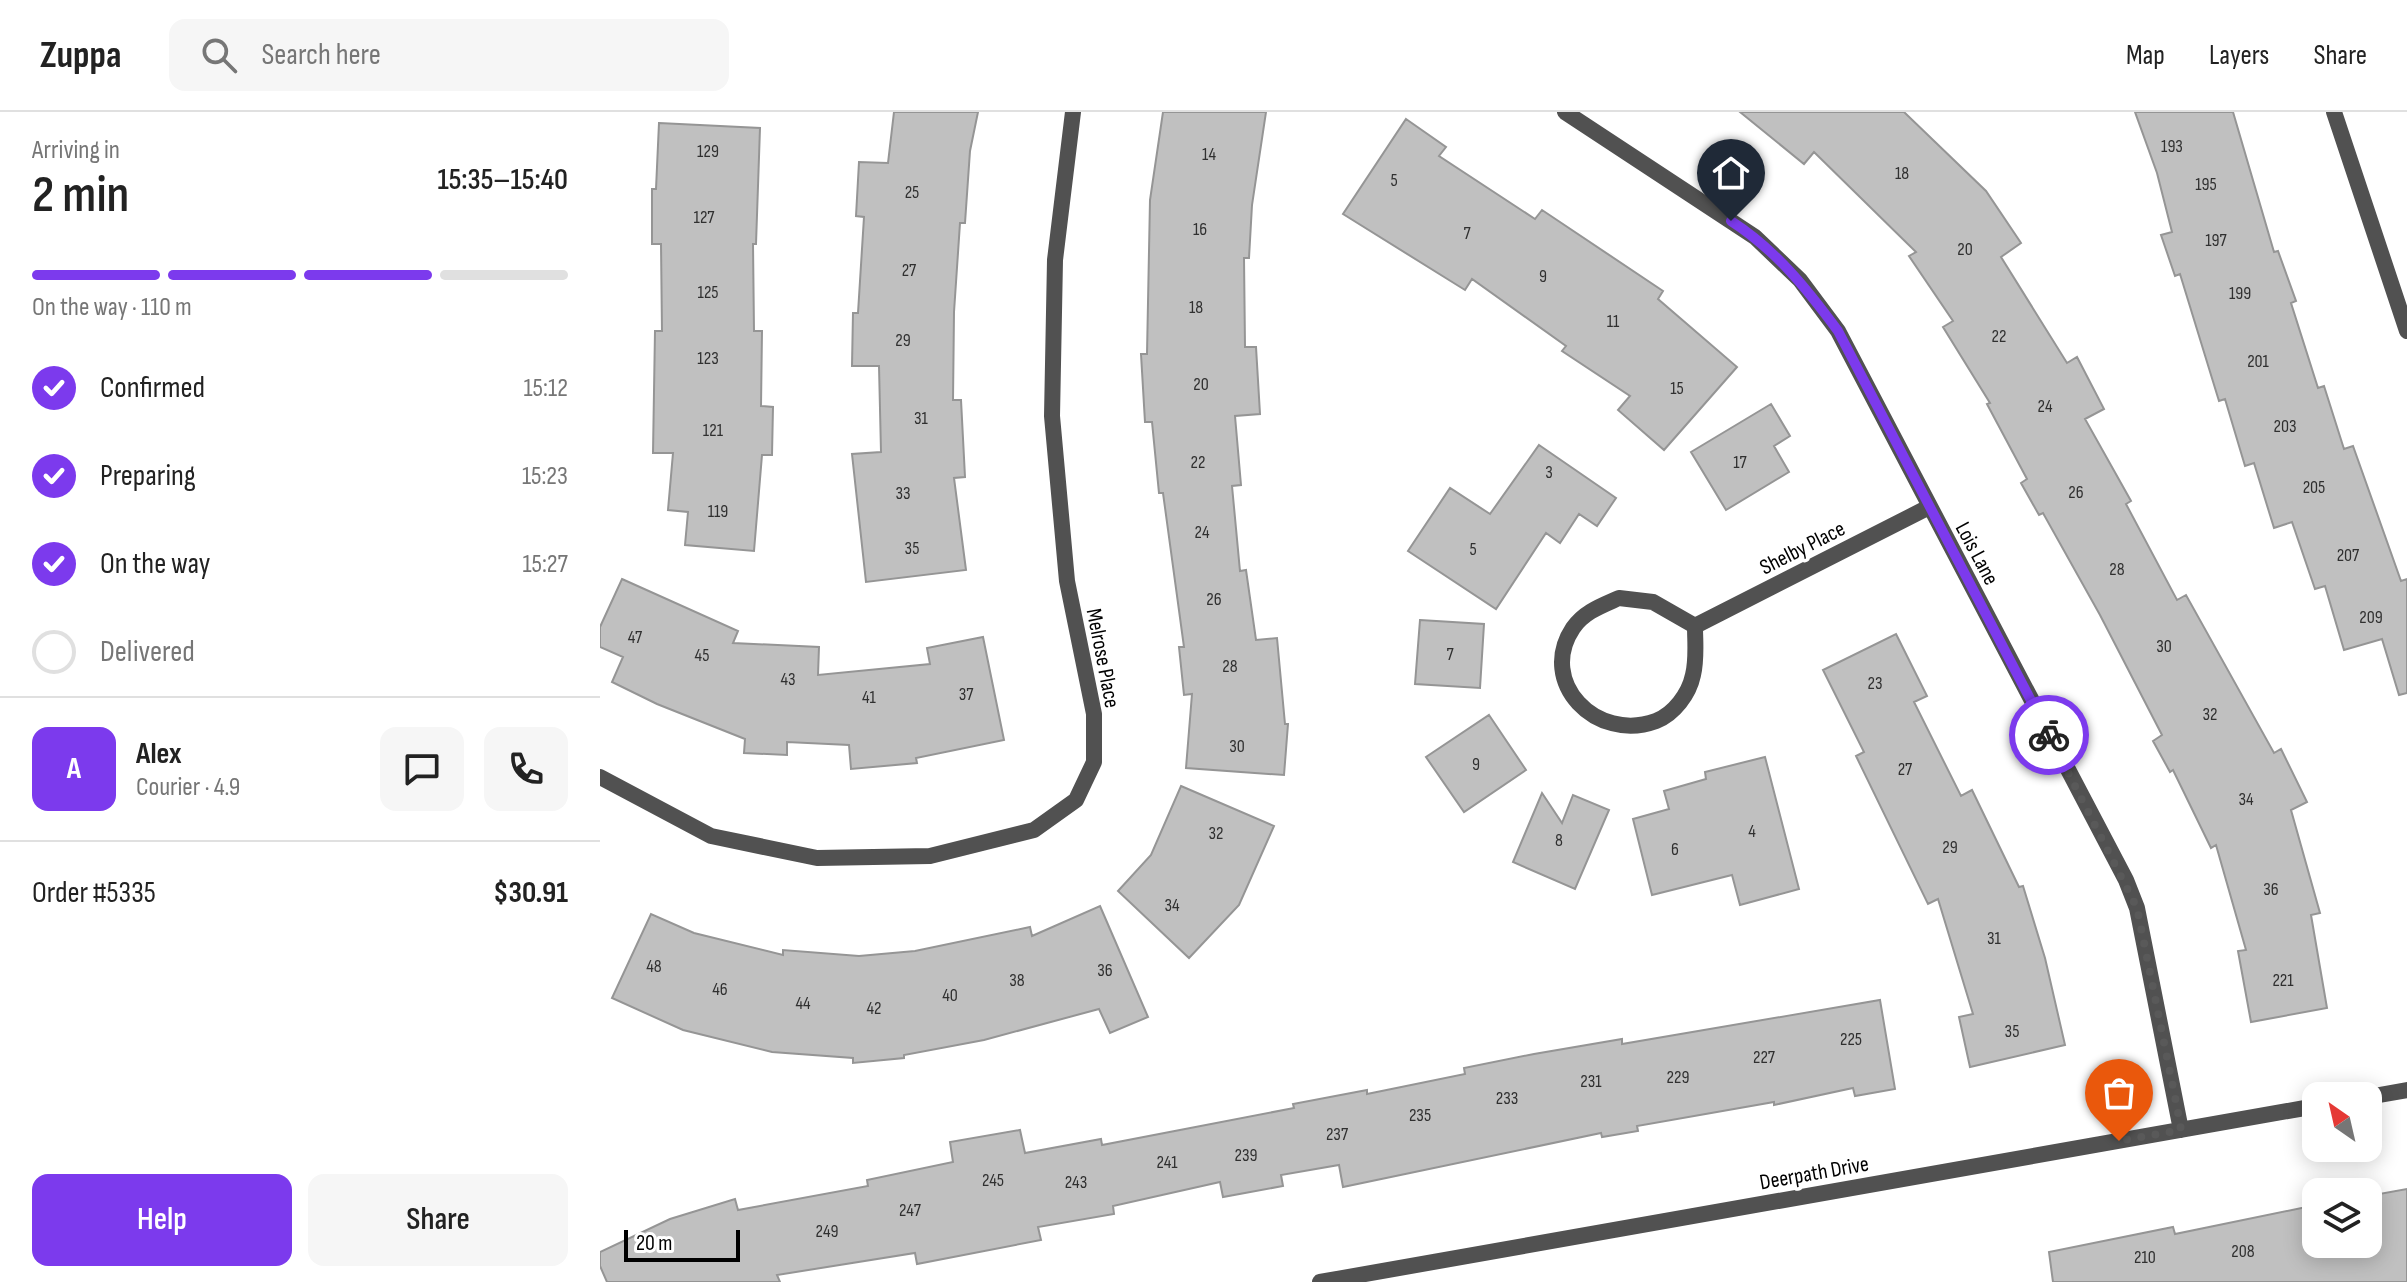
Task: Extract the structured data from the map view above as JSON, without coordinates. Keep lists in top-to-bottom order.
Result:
{
  "streets": {
    "street": [
      "Shelby Place",
      "Lois Lane",
      "Melrose Place",
      "Deerpath Drive"
    ]
  },
  "crossings": [
    ["Shelby Place", "Lois Lane"],
    ["Lois Lane", "Deerpath Drive"]
  ],
  "house_numbers": [
    "193",
    "129",
    "14",
    "18",
    "5",
    "195",
    "25",
    "127",
    "16",
    "7",
    "197",
    "20",
    "27",
    "9",
    "125",
    "199",
    "18",
    "11",
    "22",
    "29",
    "123",
    "201",
    "20",
    "15",
    "24",
    "31",
    "203",
    "121",
    "22",
    "17",
    "3",
    "205",
    "26",
    "33",
    "119",
    "24",
    "35",
    "5",
    "207",
    "28",
    "26",
    "209",
    "47",
    "30",
    "7",
    "45",
    "28",
    "43",
    "23",
    "37",
    "41",
    "32",
    "30",
    "9",
    "27",
    "34",
    "4",
    "32",
    "8",
    "29",
    "6",
    "36",
    "34",
    "31",
    "48",
    "36",
    "38",
    "221",
    "46",
    "40",
    "44",
    "42",
    "35",
    "225",
    "227",
    "229",
    "231",
    "233",
    "235",
    "237",
    "239",
    "241",
    "245",
    "243",
    "247",
    "249",
    "208",
    "210"
  ],
  "scale_bar": "20 m",
  "north": "top left",
  "page": {
    "header": "Zuppa",
    "search": "Search here",
    "nav": ["Map", "Layers", "Share"],
    "heading": ["2 min", "Arriving in", "15:35–15:40"],
    "panel": [
      "Alex",
      "Courier · 4.9",
      "Order #5335",
      "$30.91"
    ],
    "bar": "On the way · 110 m",
    "list": [
      ["Confirmed", "15:12"],
      ["Preparing", "15:23"],
      ["On the way", "15:27"],
      "Delivered"
    ],
    "round": "A",
    "buttons": ["Help", "Share"],
    "scale": "20 m"
  }
}
